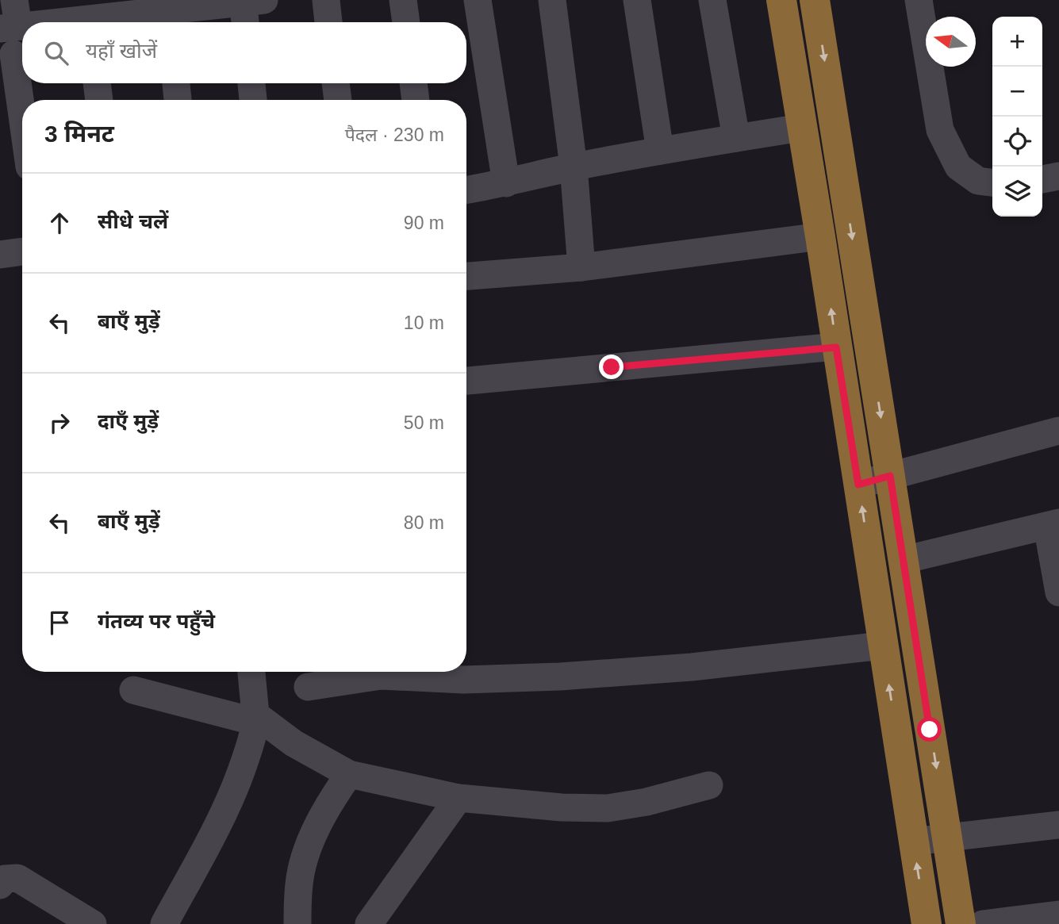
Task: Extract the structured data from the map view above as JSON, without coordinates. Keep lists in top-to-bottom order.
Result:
{
  "north": "left",
  "page": {
    "map_buttons": ["+", "−"],
    "search": "यहाँ खोजें",
    "heading": ["3 मिनट", "पैदल · 230 m"],
    "list": [
      ["सीधे चलें", "90 m"],
      ["बाएँ मुड़ें", "10 m"],
      ["दाएँ मुड़ें", "50 m"],
      ["बाएँ मुड़ें", "80 m"],
      "गंतव्य पर पहुँचे"
    ]
  }
}
